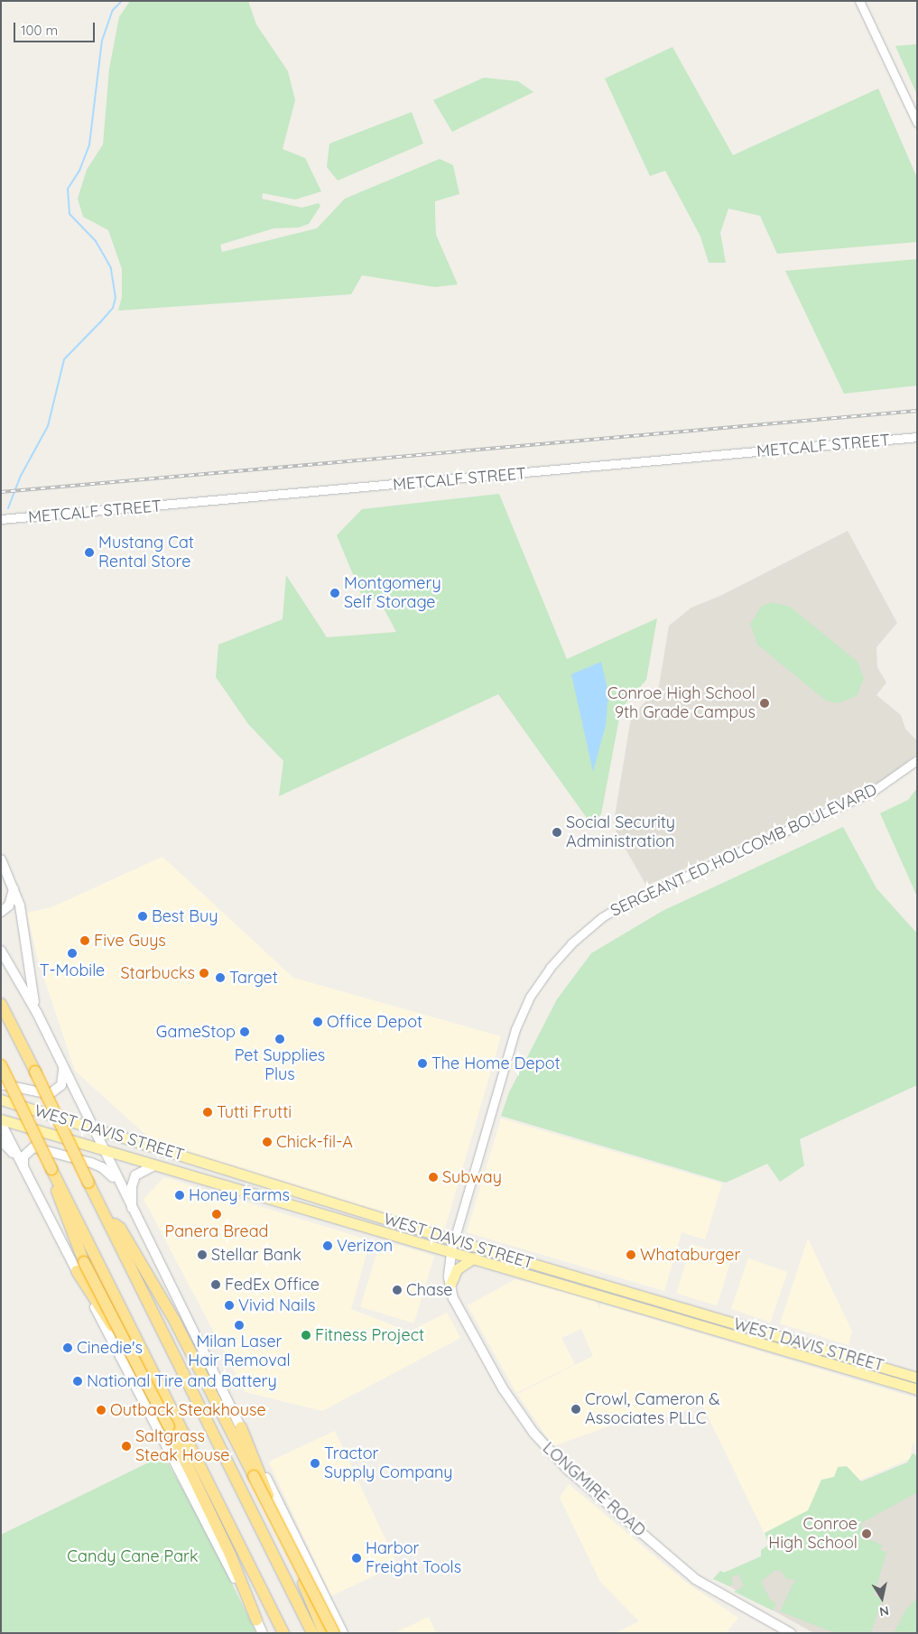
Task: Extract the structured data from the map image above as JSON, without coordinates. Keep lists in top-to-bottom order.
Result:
{
  "streets": {
    "main road": ["WEST DAVIS STREET", "LONGMIRE ROAD"],
    "street": ["METCALF STREET", "SERGEANT ED HOLCOMB BOULEVARD"]
  },
  "crossings": [
    ["SERGEANT ED HOLCOMB BOULEVARD", "WEST DAVIS STREET"],
    ["SERGEANT ED HOLCOMB BOULEVARD", "LONGMIRE ROAD"],
    ["WEST DAVIS STREET", "LONGMIRE ROAD"]
  ],
  "parks": ["Candy Cane Park"],
  "places": [
    "Mustang Cat Rental Store",
    "Montgomery Self Storage",
    "Conroe High School 9th Grade Campus",
    "Social Security Administration",
    "Best Buy",
    "Five Guys",
    "T-Mobile",
    "Starbucks",
    "Target",
    "Office Depot",
    "GameStop",
    "Pet Supplies Plus",
    "The Home Depot",
    "Tutti Frutti",
    "Chick-fil-A",
    "Subway",
    "Honey Farms",
    "Panera Bread",
    "Verizon",
    "Stellar Bank",
    "Whataburger",
    "FedEx Office",
    "Chase",
    "Vivid Nails",
    "Milan Laser Hair Removal",
    "Fitness Project",
    "Cinedie's",
    "National Tire and Battery",
    "Crowl, Cameron & Associates PLLC",
    "Outback Steakhouse",
    "Saltgrass Steak House",
    "Tractor Supply Company",
    "Conroe High School",
    "Harbor Freight Tools"
  ],
  "scale_bar": "100 m",
  "north": "bottom"
}
